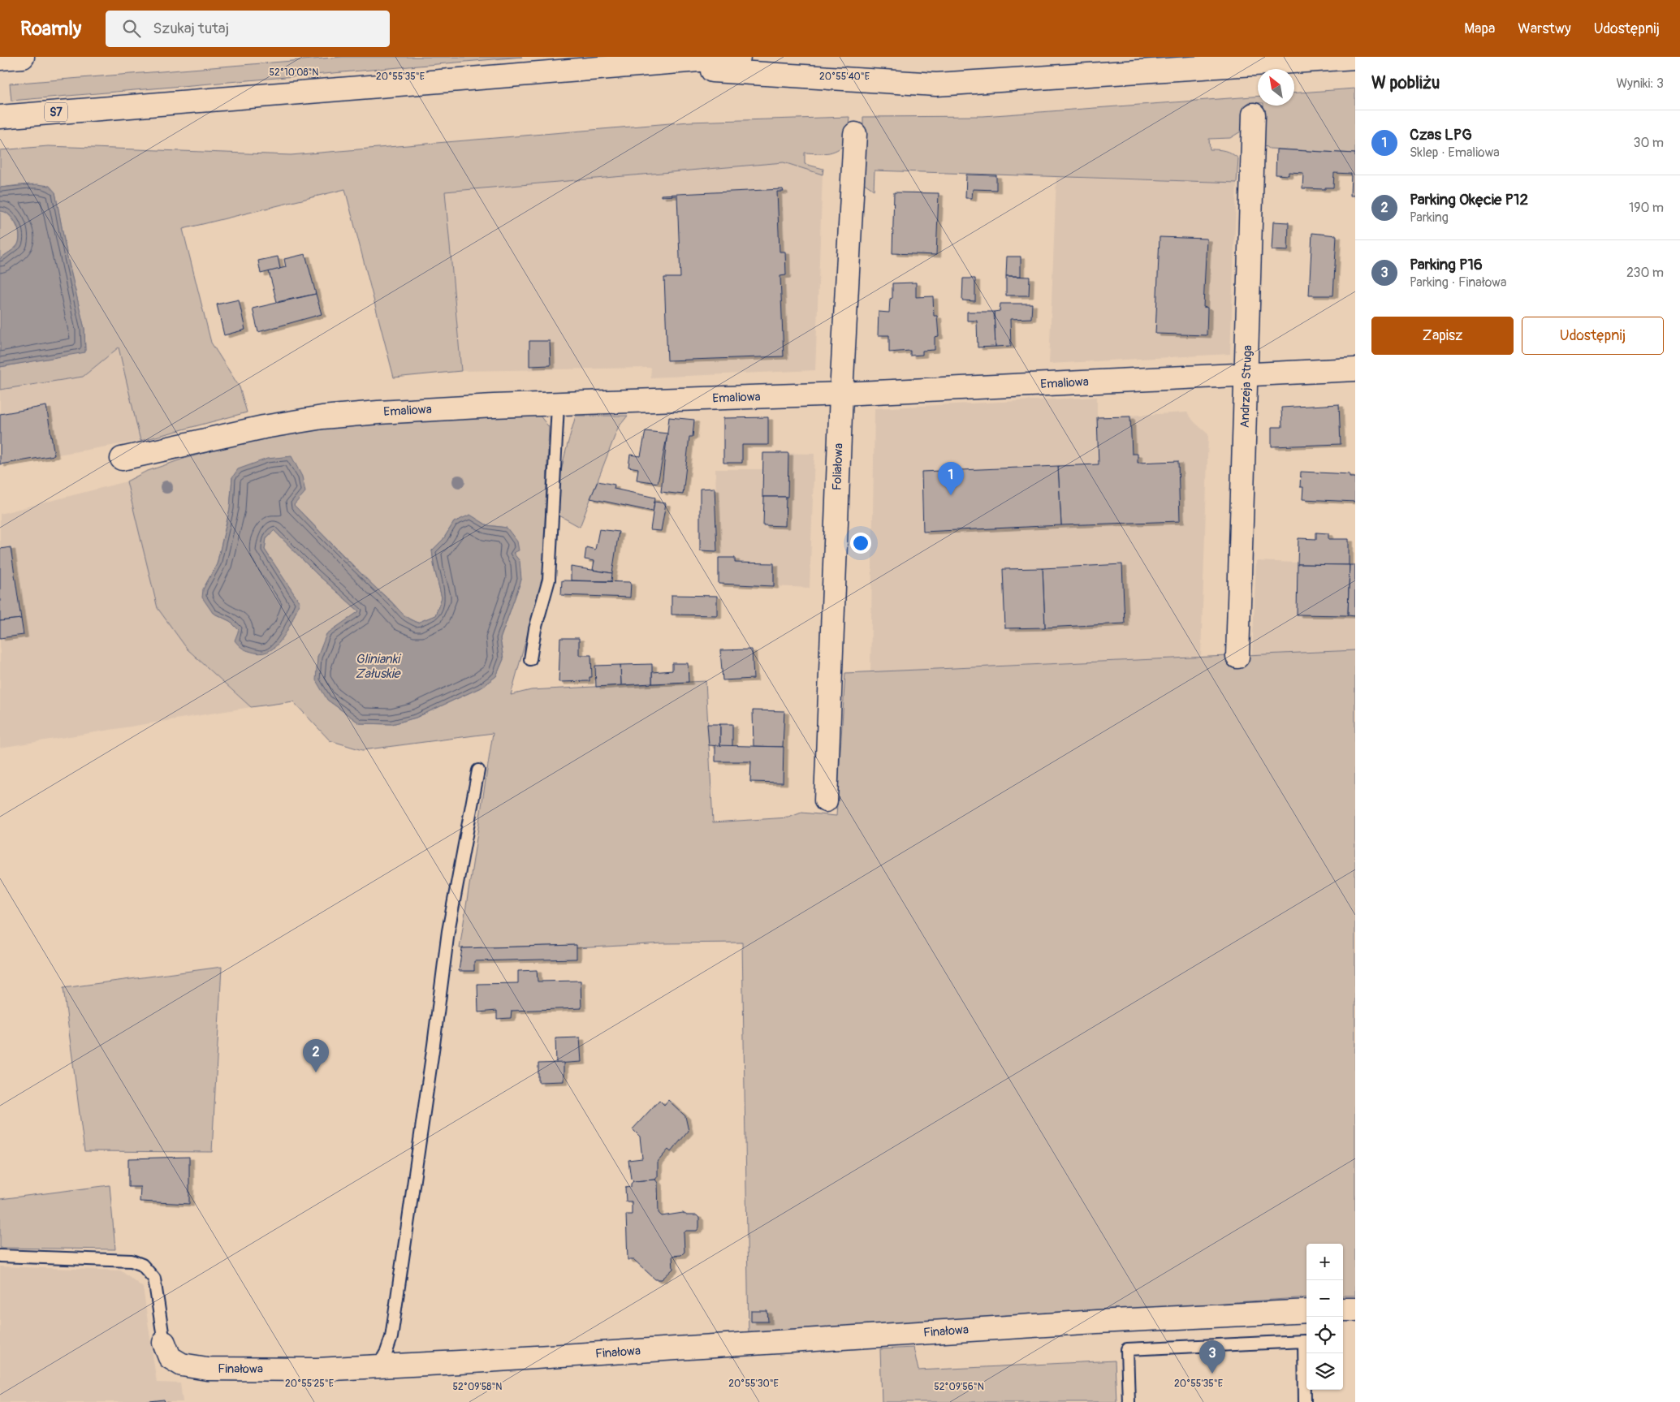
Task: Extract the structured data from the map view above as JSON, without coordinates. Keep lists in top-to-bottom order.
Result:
{
  "streets": {
    "main road": [
      "S7",
      "Emaliowa",
      "Andrzeja Struga",
      "Foliałowa",
      "Finałowa"
    ]
  },
  "crossings": [
    ["Emaliowa", "Andrzeja Struga"],
    ["Emaliowa", "Foliałowa"]
  ],
  "water": ["Glinianki Załuskie"],
  "north": "top left",
  "page": {
    "header": "Roamly",
    "search": "Szukaj tutaj",
    "nav": ["Mapa", "Warstwy", "Udostępnij"],
    "heading": ["W pobliżu", "Wyniki: 3"],
    "list": [
      {
        "mark": "1",
        "name": "Czas LPG",
        "note": "Sklep · Emaliowa",
        "value": "30 m"
      },
      {
        "mark": "2",
        "name": "Parking Okęcie P12",
        "note": "Parking",
        "value": "190 m"
      },
      {
        "mark": "3",
        "name": "Parking P16",
        "note": "Parking · Finałowa",
        "value": "230 m"
      }
    ],
    "buttons": ["Zapisz", "Udostępnij"],
    "pins": ["1", "2", "3"],
    "map_buttons": ["+", "−"]
  },
  "coordinates": [
    "52°10'08\"N",
    "20°55'35\"E",
    "20°55'40\"E",
    "20°55'25\"E",
    "20°55'30\"E",
    "52°09'58\"N",
    "52°09'56\"N"
  ]
}
